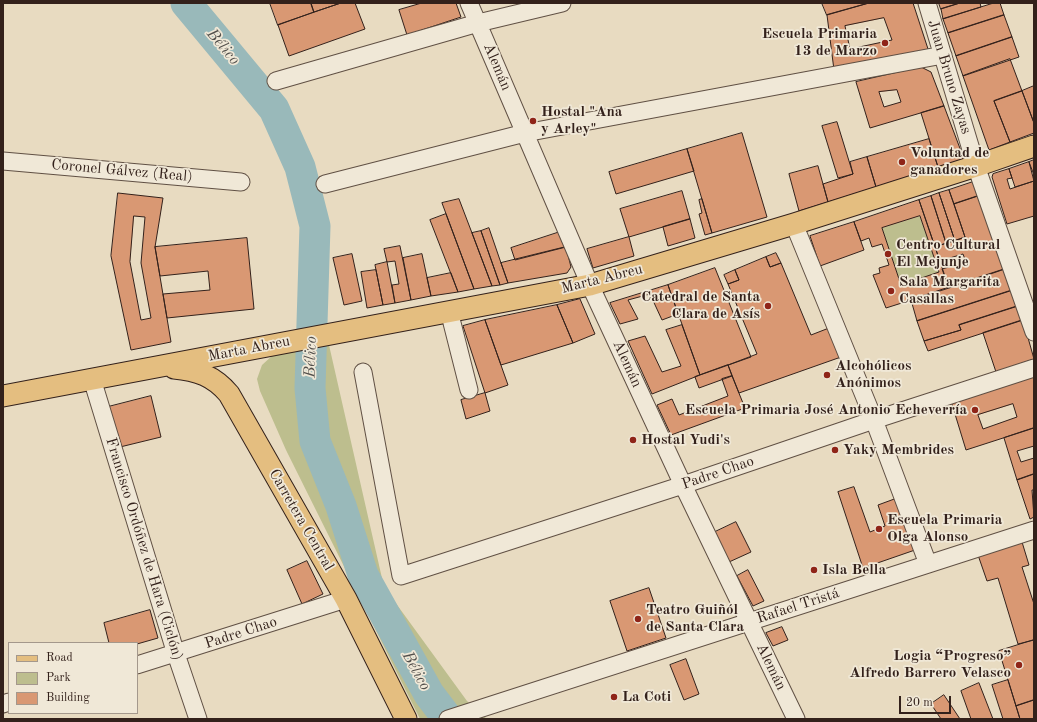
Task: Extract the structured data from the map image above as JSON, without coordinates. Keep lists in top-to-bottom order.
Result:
{
  "streets": {
    "main road": ["Marta Abreu", "Carretera Central"],
    "street": [
      "Alemán",
      "Juan Bruno Zayas",
      "Coronel Gálvez (Real)",
      "Padre Chao",
      "Francisco Ordóñez de Hara (Ciclón)",
      "Rafael Tristá"
    ]
  },
  "crossings": [
    ["Alemán", "Marta Abreu"],
    ["Alemán", "Padre Chao"],
    ["Alemán", "Rafael Tristá"],
    ["Juan Bruno Zayas", "Marta Abreu"],
    ["Marta Abreu", "Carretera Central"],
    ["Padre Chao", "Carretera Central"],
    ["Padre Chao", "Francisco Ordóñez de Hara (Ciclón)"]
  ],
  "water": ["Bélico"],
  "places": [
    "Escuela Primaria 13 de Marzo",
    "Hostal \"Ana y Arley\"",
    "Voluntad de ganadores",
    "Centro Cultural El Mejunje",
    "Sala Margarita Casallas",
    "Catedral de Santa Clara de Asís",
    "Alcohólicos Anónimos",
    "Escuela Primaria José Antonio Echeverría",
    "Hostal Yudi's",
    "Yaky Membrides",
    "Escuela Primaria Olga Alonso",
    "Isla Bella",
    "Teatro Guiñól de Santa Clara",
    "Logia “Progreso” Alfredo Barrero Velasco",
    "La Coti"
  ],
  "legend": ["Road", "Park", "Building"],
  "scale_bar": "20 m"
}
